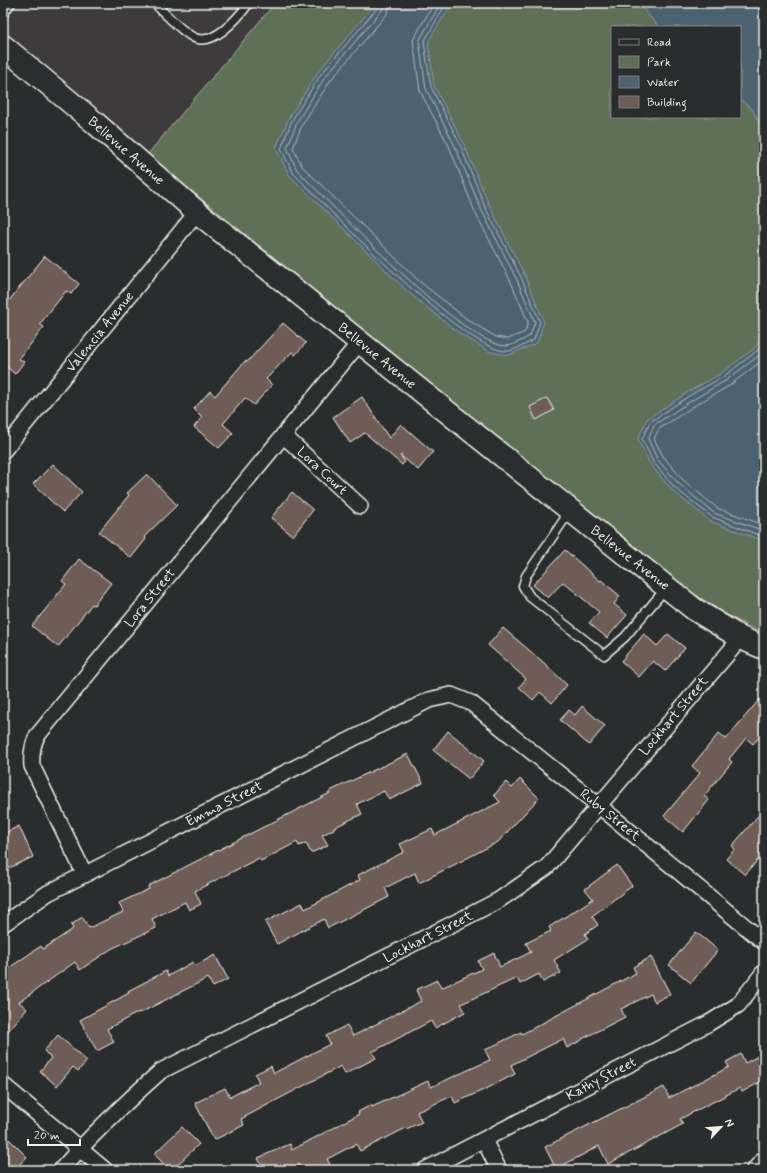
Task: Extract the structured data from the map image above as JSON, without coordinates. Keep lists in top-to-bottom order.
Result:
{
  "streets": {
    "street": [
      "Bellevue Avenue",
      "Valencia Avenue",
      "Lora Court",
      "Lora Street",
      "Lockhart Street",
      "Emma Street",
      "Ruby Street",
      "Kathy Street"
    ]
  },
  "crossings": [
    ["Bellevue Avenue", "Valencia Avenue"],
    ["Bellevue Avenue", "Lora Street"],
    ["Bellevue Avenue", "Lockhart Street"],
    ["Lora Court", "Lora Street"],
    ["Lora Street", "Emma Street"],
    ["Lockhart Street", "Ruby Street"],
    ["Emma Street", "Ruby Street"]
  ],
  "legend": [
    "Road",
    "Park",
    "Water",
    "Building"
  ],
  "scale_bar": "20 m",
  "north": "top right"
}
